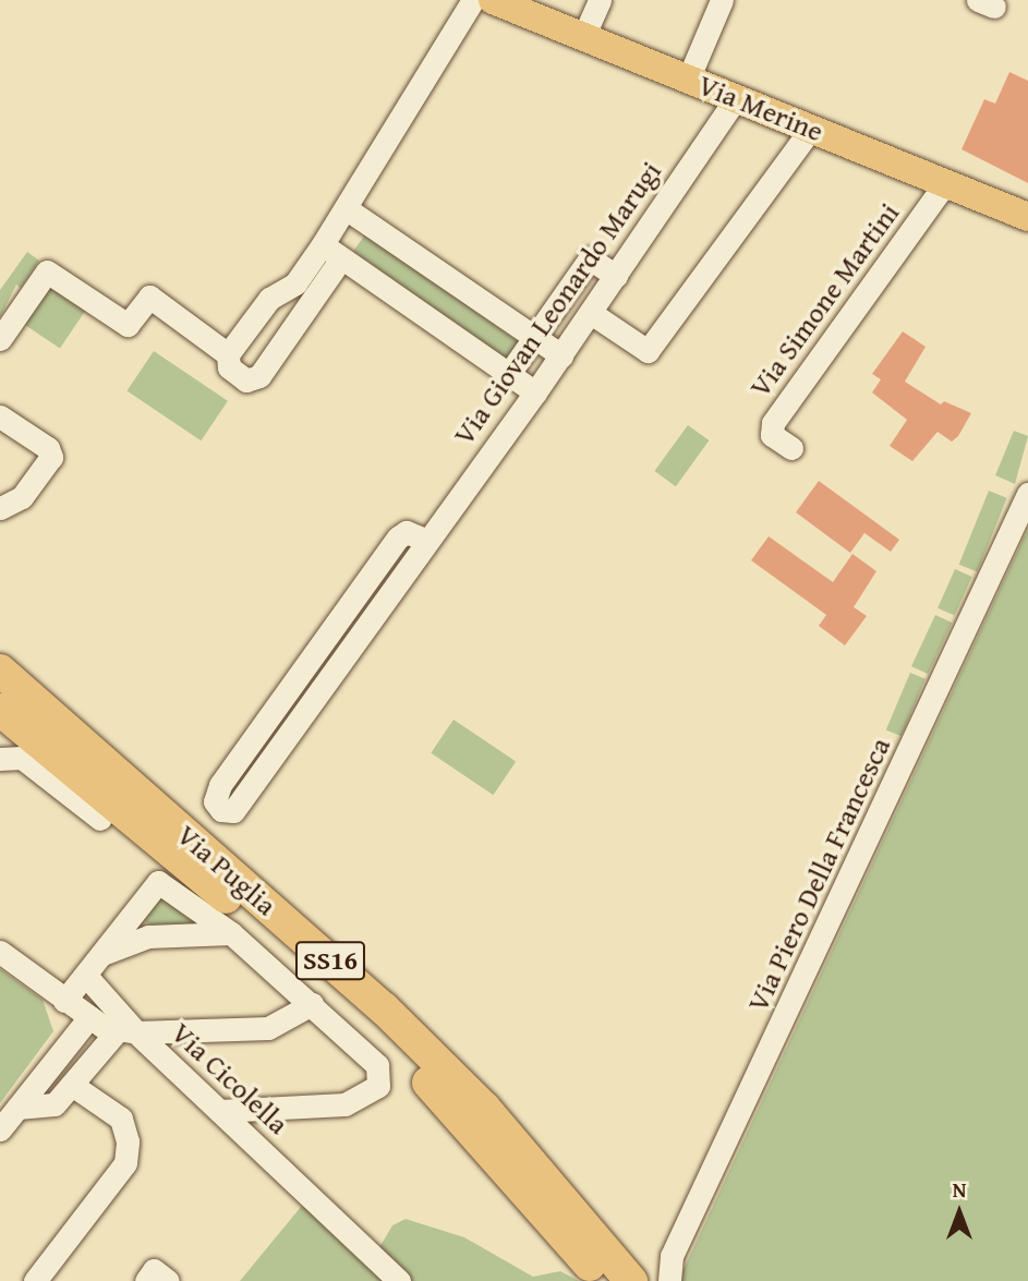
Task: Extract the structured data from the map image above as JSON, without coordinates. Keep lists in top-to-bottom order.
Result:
{
  "streets": {
    "highway": ["Via Puglia", "SS16"],
    "main road": ["Via Merine"],
    "street": [
      "Via Simone Martini",
      "Via Giovan Leonardo Marugi",
      "Via Piero Della Francesca",
      "Via Cicolella"
    ]
  },
  "crossings": [
    ["Via Merine", "Via Simone Martini"],
    ["Via Merine", "Via Giovan Leonardo Marugi"]
  ],
  "north": "top"
}
